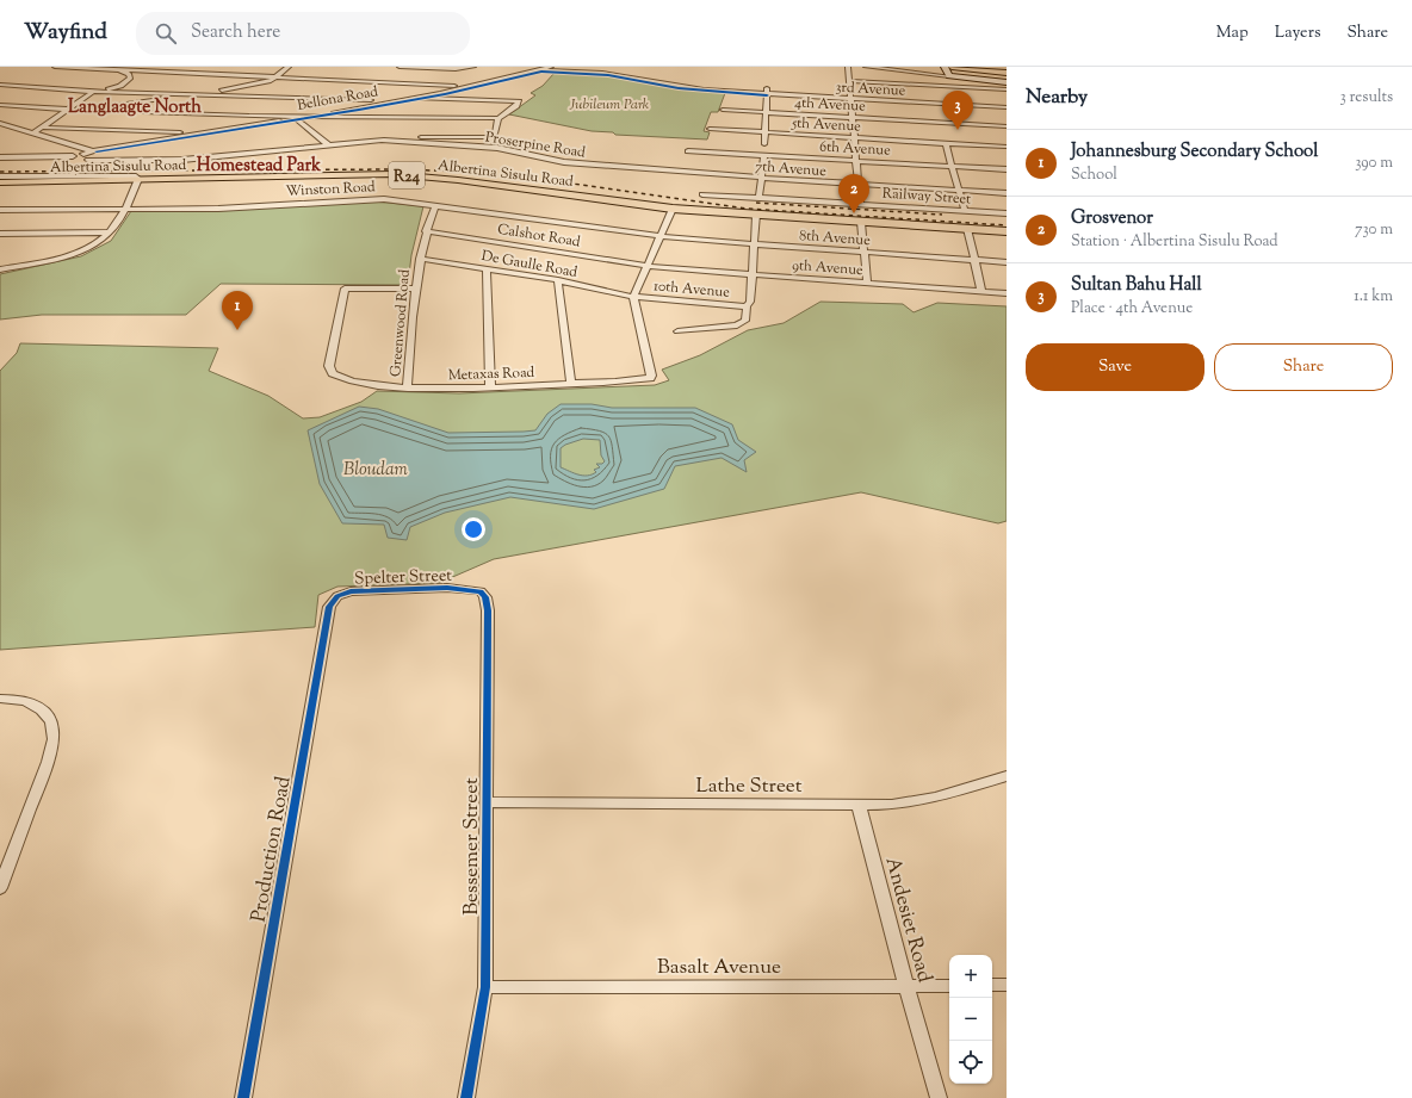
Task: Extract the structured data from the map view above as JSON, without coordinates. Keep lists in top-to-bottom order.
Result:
{
  "streets": {
    "main road": ["Albertina Sisulu Road", "R24"],
    "street": [
      "3rd Avenue",
      "Bellona Road",
      "4th Avenue",
      "5th Avenue",
      "Proserpine Road",
      "6th Avenue",
      "7th Avenue",
      "Winston Road",
      "Railway Street",
      "Calshot Road",
      "8th Avenue",
      "De Gaulle Road",
      "9th Avenue",
      "10th Avenue",
      "Greenwood Road",
      "Metaxas Road",
      "Spelter Street",
      "Lathe Street",
      "Bessemer Street",
      "Production Road",
      "Andesiet Road",
      "Basalt Avenue"
    ]
  },
  "crossings": [
    ["3rd Avenue", "Bellona Road"],
    ["Bellona Road", "Proserpine Road"],
    ["4th Avenue", "5th Avenue"],
    ["Proserpine Road", "7th Avenue"],
    ["Winston Road", "8th Avenue"],
    ["Winston Road", "Greenwood Road"],
    ["Calshot Road", "9th Avenue"],
    ["Calshot Road", "Greenwood Road"],
    ["De Gaulle Road", "10th Avenue"],
    ["De Gaulle Road", "Greenwood Road"],
    ["De Gaulle Road", "Metaxas Road"],
    ["10th Avenue", "Metaxas Road"],
    ["Greenwood Road", "Metaxas Road"],
    ["Spelter Street", "Bessemer Street"],
    ["Spelter Street", "Production Road"],
    ["Lathe Street", "Bessemer Street"],
    ["Lathe Street", "Andesiet Road"],
    ["Bessemer Street", "Basalt Avenue"],
    ["Andesiet Road", "Basalt Avenue"]
  ],
  "districts": ["Langlaagte North", "Homestead Park"],
  "water": ["Bloudam"],
  "parks": ["Jubileum Park"],
  "page": {
    "header": "Wayfind",
    "search": "Search here",
    "nav": ["Map", "Layers", "Share"],
    "heading": ["Nearby", "3 results"],
    "pins": ["3", "2", "1"],
    "list": [
      {
        "mark": "1",
        "name": "Johannesburg Secondary School",
        "note": "School",
        "value": "390 m"
      },
      {
        "mark": "2",
        "name": "Grosvenor",
        "note": "Station · Albertina Sisulu Road",
        "value": "730 m"
      },
      {
        "mark": "3",
        "name": "Sultan Bahu Hall",
        "note": "Place · 4th Avenue",
        "value": "1.1 km"
      }
    ],
    "buttons": ["Save", "Share"],
    "map_buttons": ["+", "−"]
  }
}
